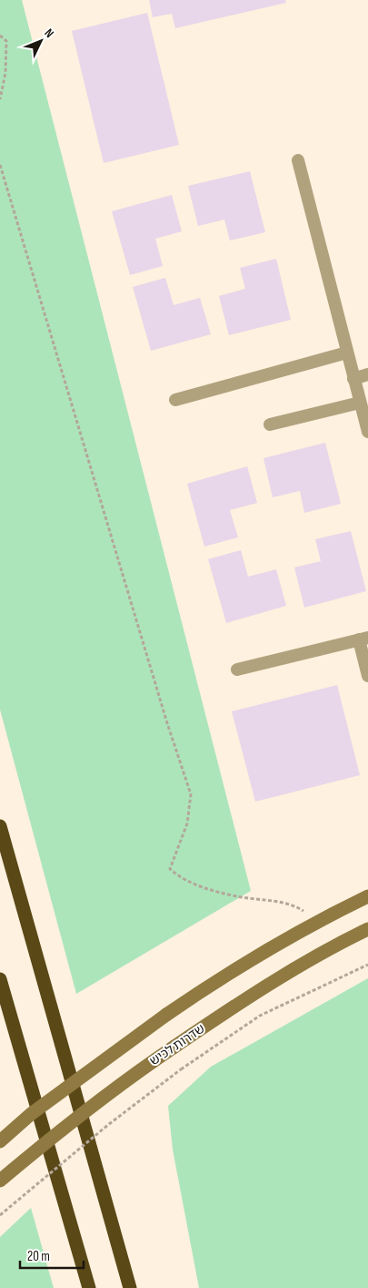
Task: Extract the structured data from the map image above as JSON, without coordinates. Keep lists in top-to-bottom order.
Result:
{
  "streets": {
    "street": ["שדרות לכיש"]
  },
  "scale_bar": "20 m",
  "north": "top right"
}
